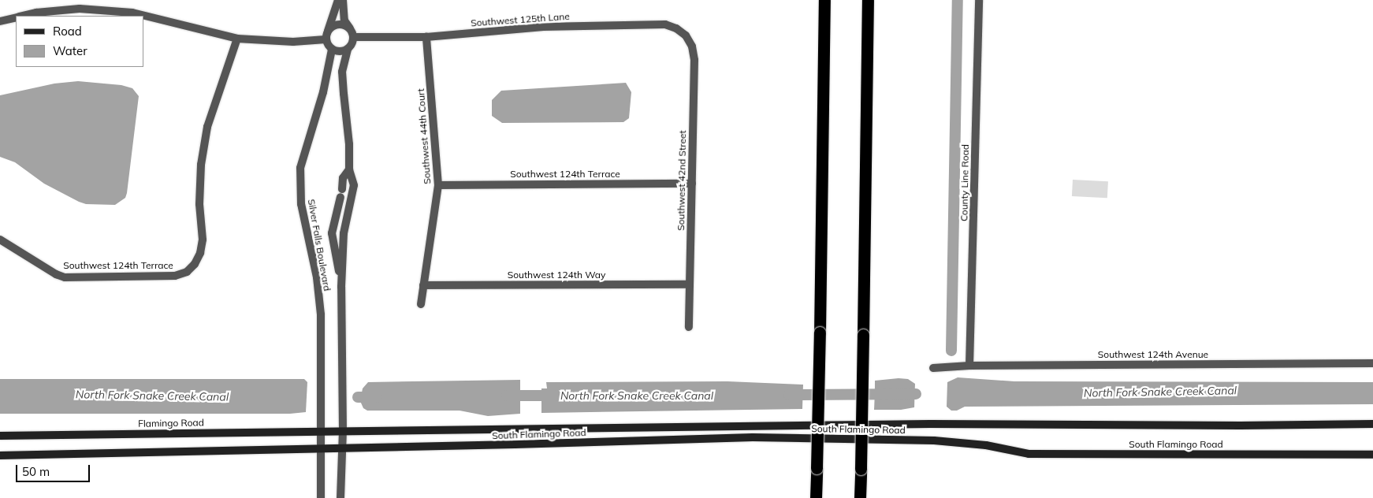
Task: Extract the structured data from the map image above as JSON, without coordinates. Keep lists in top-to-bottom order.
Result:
{
  "streets": {
    "main road": ["Flamingo Road", "South Flamingo Road"],
    "street": [
      "Southwest 125th Lane",
      "Southwest 44th Court",
      "Southwest 124th Terrace",
      "Southwest 42nd Street",
      "County Line Road",
      "Silver Falls Boulevard",
      "Southwest 124th Way",
      "Southwest 124th Avenue"
    ]
  },
  "crossings": [
    ["Southwest 125th Lane", "Southwest 44th Court"],
    ["Southwest 125th Lane", "Southwest 42nd Street"],
    ["Southwest 125th Lane", "Silver Falls Boulevard"],
    ["Southwest 44th Court", "Southwest 124th Terrace"],
    ["Southwest 44th Court", "Southwest 124th Way"],
    ["Southwest 124th Terrace", "Southwest 42nd Street"],
    ["Southwest 42nd Street", "Southwest 124th Way"],
    ["County Line Road", "Southwest 124th Avenue"],
    ["Silver Falls Boulevard", "Flamingo Road"],
    ["Silver Falls Boulevard", "South Flamingo Road"],
    ["Flamingo Road", "South Flamingo Road"]
  ],
  "water": ["North Fork Snake Creek Canal"],
  "legend": ["Road", "Water"],
  "scale_bar": "50 m"
}
